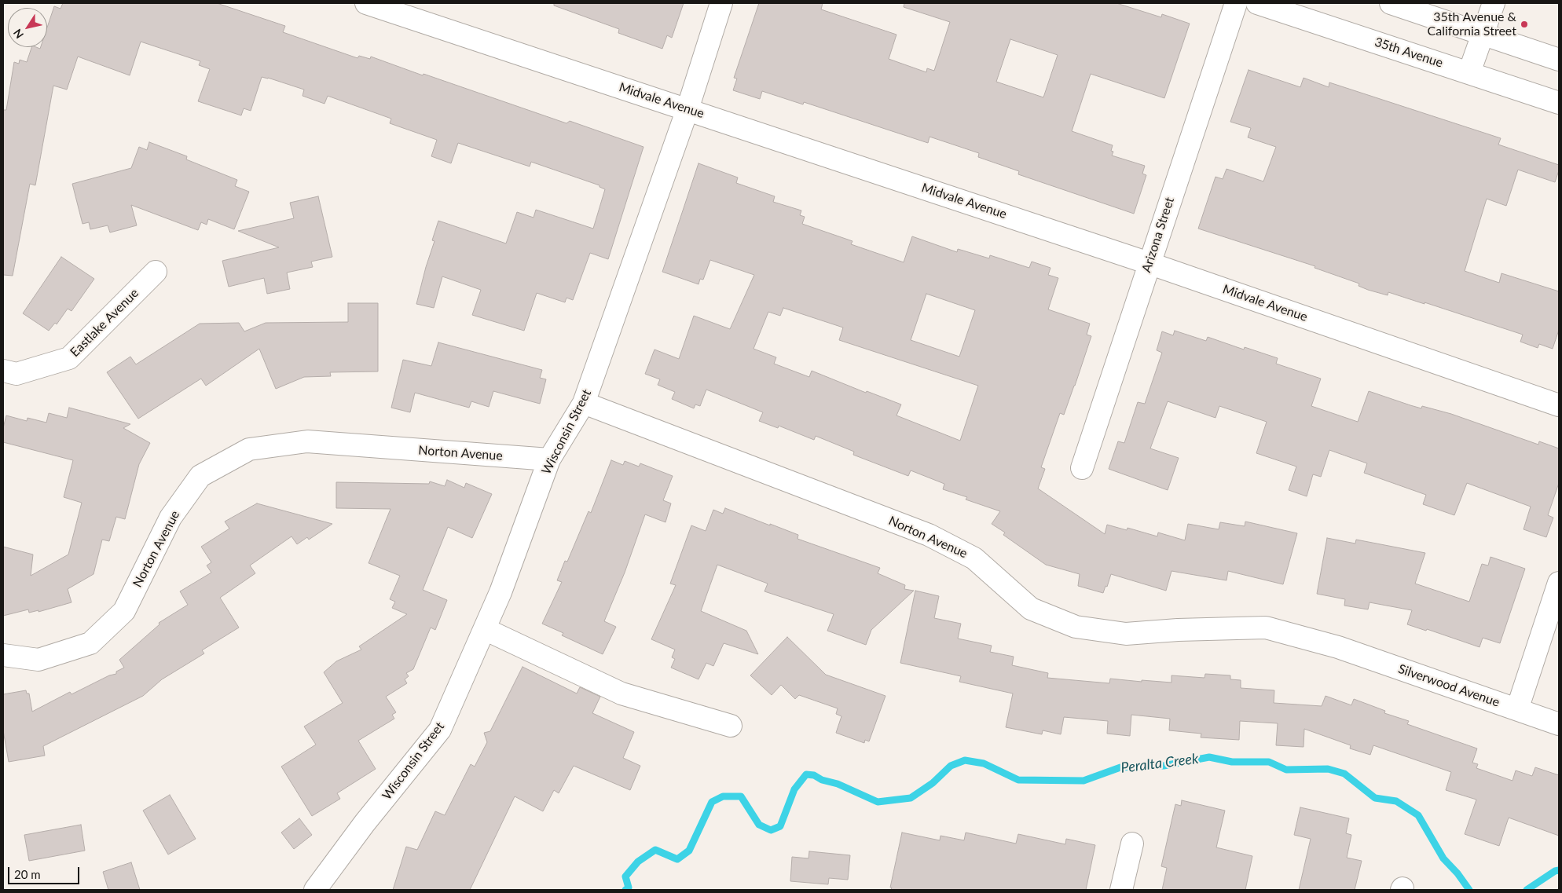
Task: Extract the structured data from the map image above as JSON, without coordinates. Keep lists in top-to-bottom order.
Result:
{
  "streets": {
    "street": [
      "35th Avenue",
      "Midvale Avenue",
      "Arizona Street",
      "Eastlake Avenue",
      "Wisconsin Street",
      "Norton Avenue",
      "Silverwood Avenue"
    ]
  },
  "crossings": [
    ["Midvale Avenue", "Arizona Street"],
    ["Midvale Avenue", "Wisconsin Street"],
    ["Wisconsin Street", "Norton Avenue"],
    ["Norton Avenue", "Silverwood Avenue"]
  ],
  "water": ["Peralta Creek"],
  "places": ["35th Avenue & California Street"],
  "scale_bar": "20 m",
  "north": "bottom left"
}
